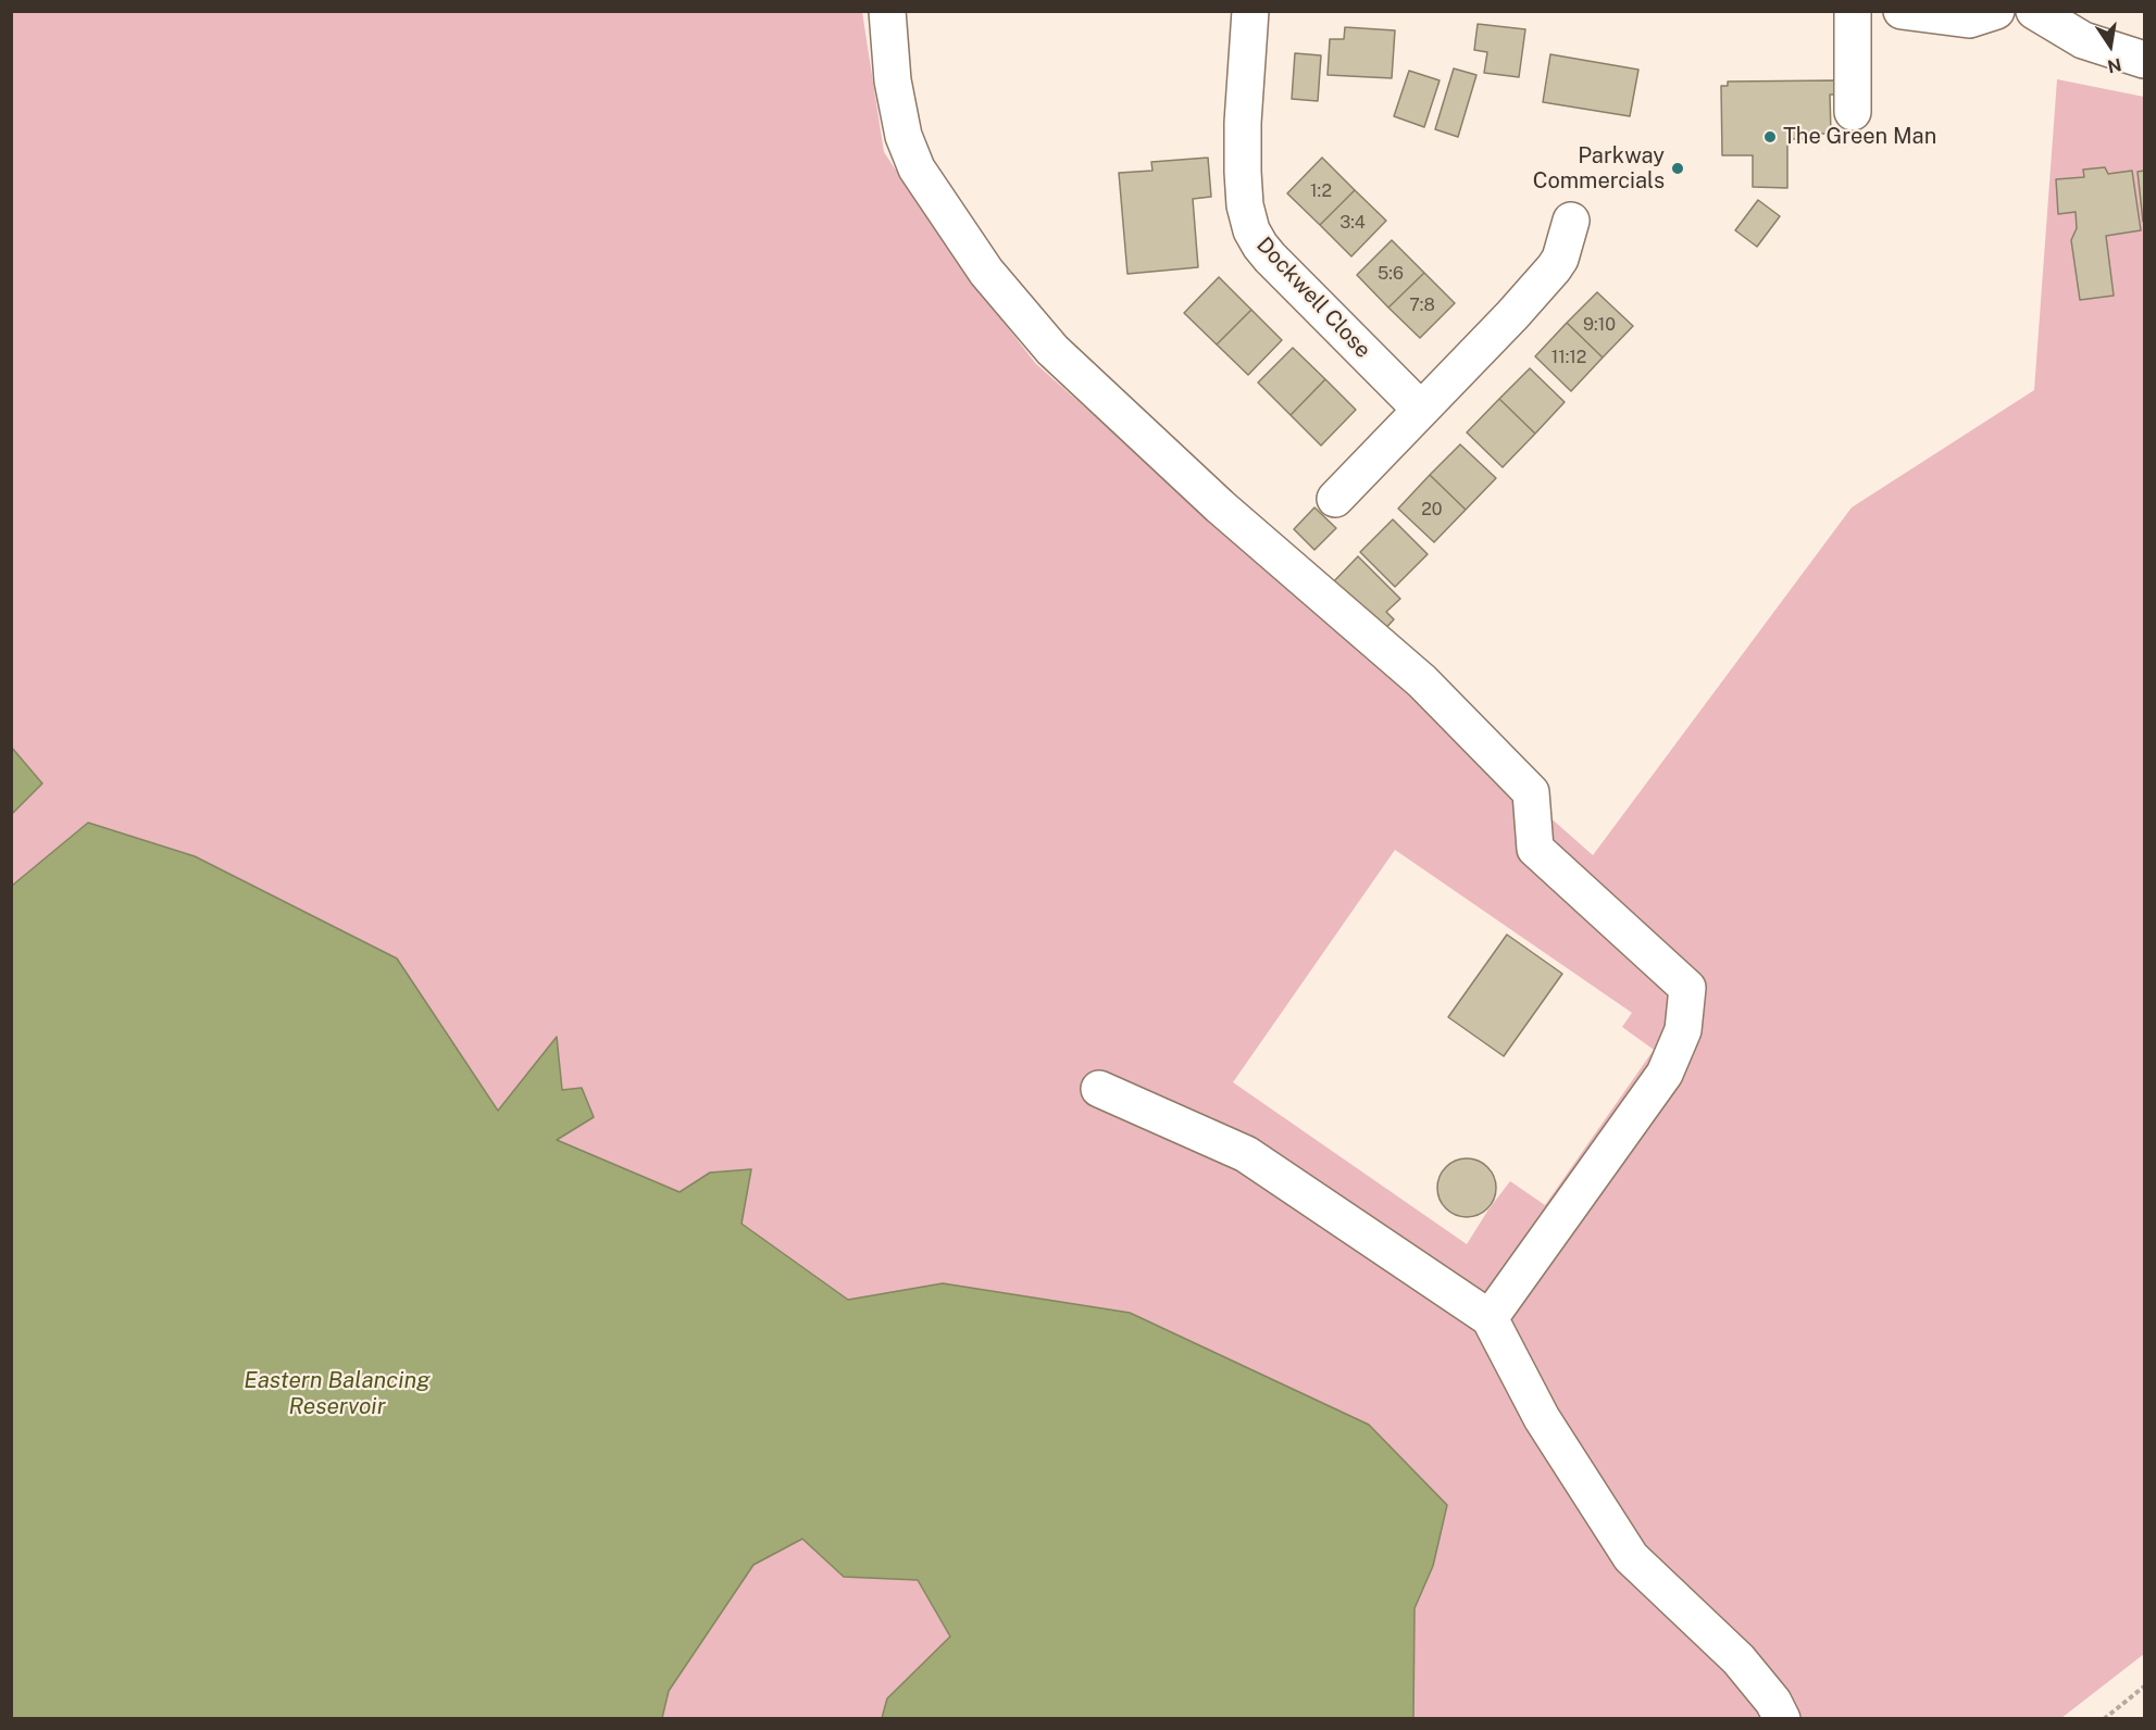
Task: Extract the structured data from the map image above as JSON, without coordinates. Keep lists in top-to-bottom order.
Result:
{
  "streets": {
    "street": ["Dockwell Close"]
  },
  "water": ["Eastern Balancing Reservoir"],
  "places": ["The Green Man", "Parkway Commercials"],
  "house_numbers": [
    "1:2",
    "3:4",
    "5:6",
    "7:8",
    "9:10",
    "11:12",
    "20"
  ],
  "north": "bottom"
}
